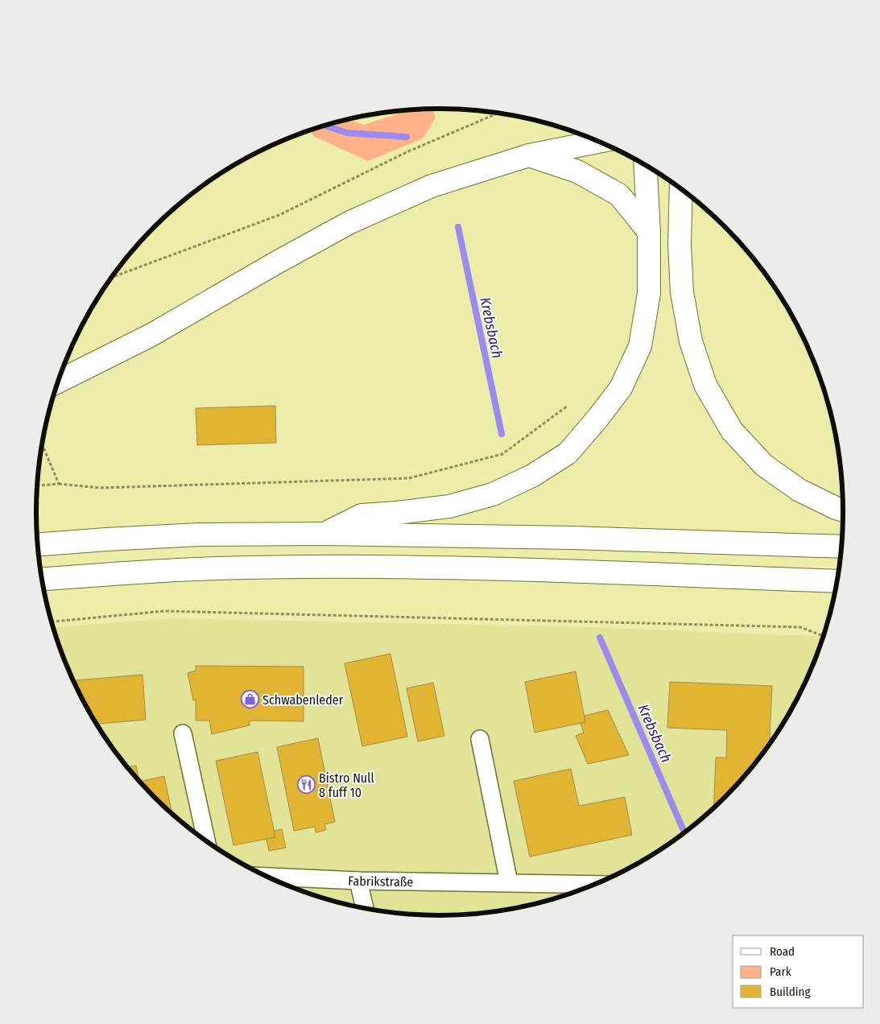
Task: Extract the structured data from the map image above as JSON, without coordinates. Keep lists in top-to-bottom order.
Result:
{
  "streets": {
    "street": ["Fabrikstraße"]
  },
  "water": ["Krebsbach"],
  "places": {
    "shop": ["Schwabenleder"],
    "restaurant": ["Bistro Null 8 fuff 10"]
  },
  "legend": ["Road", "Park", "Building"]
}
